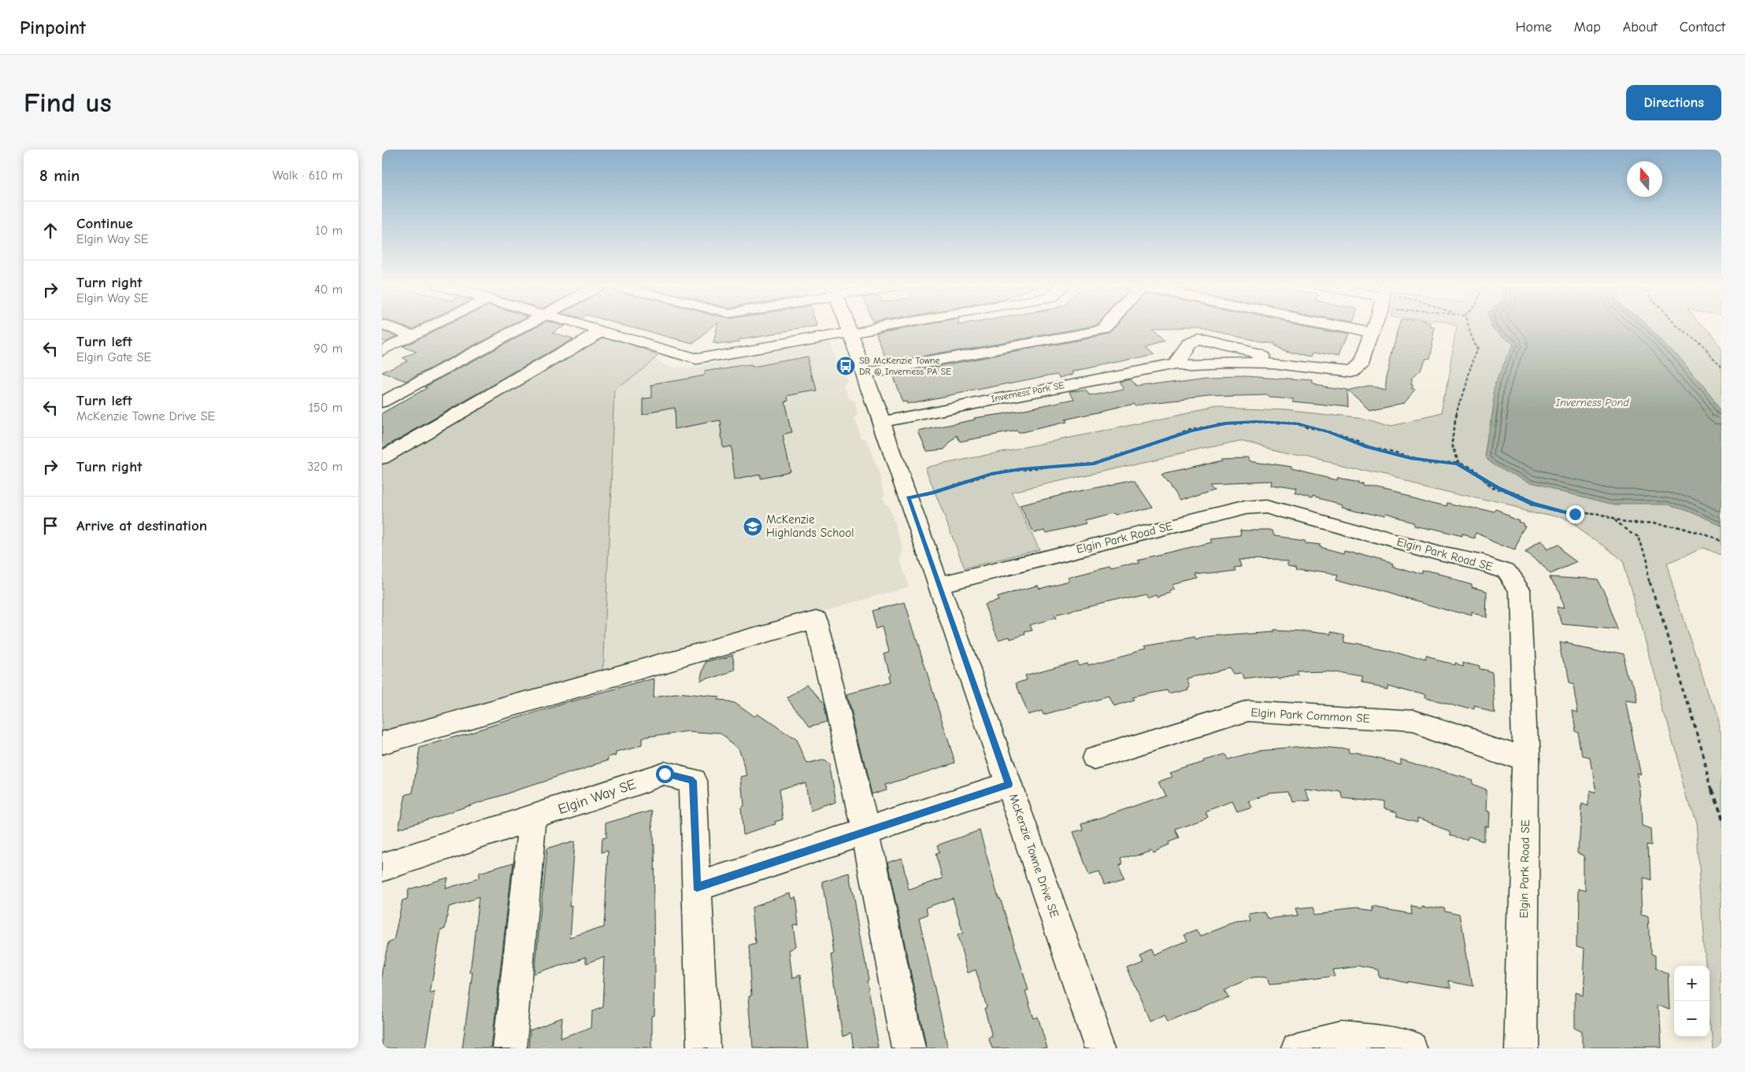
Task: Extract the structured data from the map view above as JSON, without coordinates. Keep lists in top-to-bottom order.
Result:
{
  "streets": {
    "street": [
      "Inverness Park SE",
      "Elgin Park Road SE",
      "Elgin Park Common SE",
      "Elgin Way SE",
      "McKenzie Towne Drive SE"
    ]
  },
  "crossings": [
    ["Inverness Park SE", "McKenzie Towne Drive SE"],
    ["Elgin Park Road SE", "Elgin Park Common SE"],
    ["Elgin Park Road SE", "McKenzie Towne Drive SE"]
  ],
  "water": ["Inverness Pond"],
  "places": {
    "bus stop": ["SB McKenzie Towne DR @ Inverness PA SE"],
    "school or university": ["McKenzie Highlands School"]
  },
  "north": "top",
  "page": {
    "header": "Pinpoint",
    "nav": [
      "Home",
      "Map",
      "About",
      "Contact"
    ],
    "buttons": "Directions",
    "title": "Find us",
    "heading": ["8 min", "Walk · 610 m"],
    "list": [
      ["Continue", "Elgin Way SE", "10 m"],
      ["Turn right", "Elgin Way SE", "40 m"],
      ["Turn left", "Elgin Gate SE", "90 m"],
      ["Turn left", "McKenzie Towne Drive SE", "150 m"],
      ["Turn right", "320 m"],
      "Arrive at destination"
    ],
    "map_buttons": ["+", "−"]
  }
}
